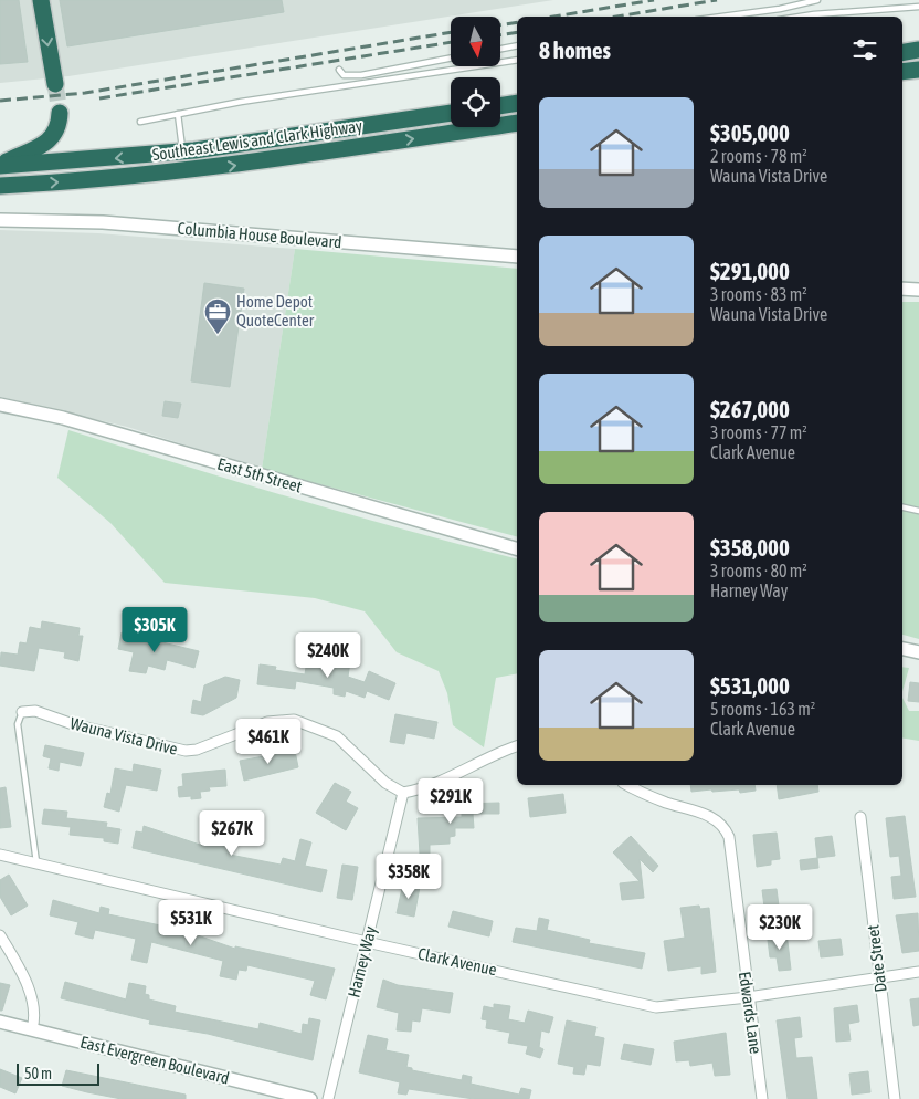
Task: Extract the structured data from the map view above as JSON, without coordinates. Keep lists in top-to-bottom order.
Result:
{
  "streets": {
    "highway": ["Southeast Lewis and Clark Highway"],
    "street": [
      "Columbia House Boulevard",
      "East 5th Street",
      "Wauna Vista Drive",
      "Date Street",
      "Harney Way",
      "Clark Avenue",
      "Edwards Lane",
      "East Evergreen Boulevard"
    ]
  },
  "crossings": [
    ["Wauna Vista Drive", "Harney Way"],
    ["Date Street", "Clark Avenue"],
    ["Harney Way", "Clark Avenue"],
    ["Clark Avenue", "Edwards Lane"]
  ],
  "places": {
    "office": ["Home Depot QuoteCenter"]
  },
  "scale_bar": "50 m",
  "north": "bottom",
  "page": {
    "heading": "8 homes",
    "list": [
      {
        "name": "$305,000",
        "note": "2 rooms · 78 m² · Wauna Vista Drive"
      },
      {
        "name": "$291,000",
        "note": "3 rooms · 83 m² · Wauna Vista Drive"
      },
      {
        "name": "$267,000",
        "note": "3 rooms · 77 m² · Clark Avenue"
      },
      {
        "name": "$358,000",
        "note": "3 rooms · 80 m² · Harney Way"
      },
      {
        "name": "$531,000",
        "note": "5 rooms · 163 m² · Clark Avenue"
      }
    ],
    "price": [
      "$305K",
      "$240K",
      "$461K",
      "$291K",
      "$267K",
      "$358K",
      "$531K",
      "$230K"
    ],
    "scale": "50 m"
  }
}
